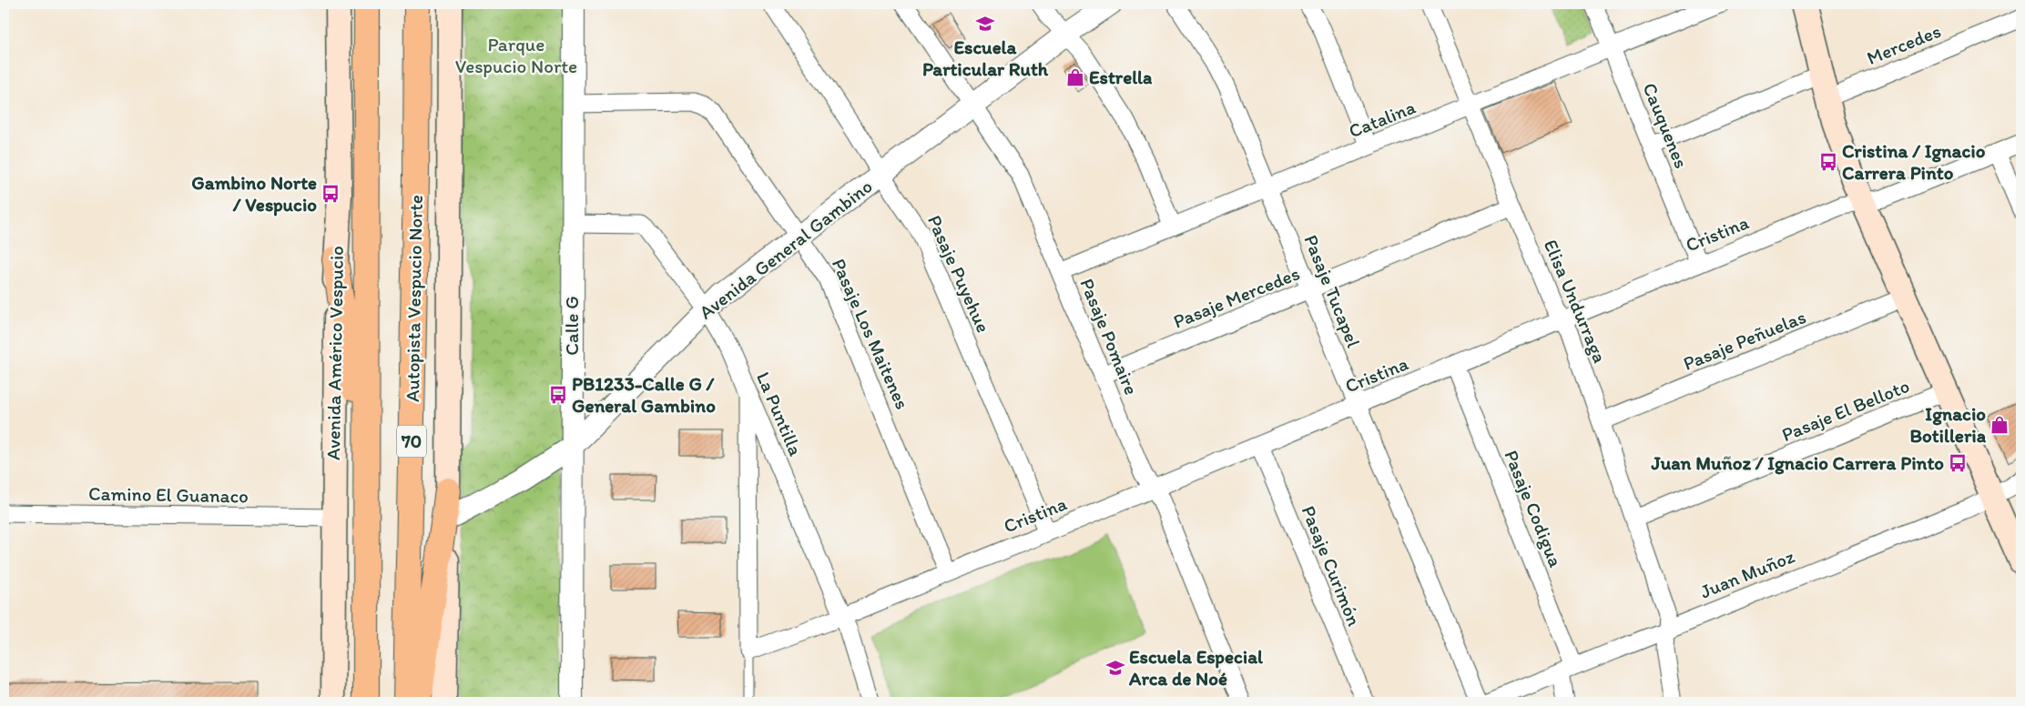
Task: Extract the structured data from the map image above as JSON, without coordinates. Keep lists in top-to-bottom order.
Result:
{
  "streets": {
    "highway": ["Autopista Vespucio Norte", "70"],
    "main road": ["Avenida Américo Vespucio"],
    "street": [
      "Mercedes",
      "Catalina",
      "Cauquenes",
      "Cristina",
      "Avenida General Gambino",
      "Pasaje Puyehue",
      "Pasaje Tucapel",
      "Pasaje Mercedes",
      "Elisa Undurraga",
      "Calle G",
      "Pasaje Los Maitenes",
      "Pasaje Pomaire",
      "Pasaje Peñuelas",
      "Pasaje El Belloto",
      "La Puntilla",
      "Camino El Guanaco",
      "Pasaje Codigua",
      "Pasaje Curimón",
      "Juan Muñoz"
    ]
  },
  "crossings": [
    ["Catalina", "Cauquenes"],
    ["Catalina", "Pasaje Tucapel"],
    ["Catalina", "Elisa Undurraga"],
    ["Catalina", "Pasaje Pomaire"],
    ["Cauquenes", "Cristina"],
    ["Cristina", "Pasaje Puyehue"],
    ["Cristina", "Pasaje Tucapel"],
    ["Cristina", "Elisa Undurraga"],
    ["Cristina", "Pasaje Los Maitenes"],
    ["Cristina", "Pasaje Pomaire"],
    ["Cristina", "La Puntilla"],
    ["Cristina", "Pasaje Codigua"],
    ["Cristina", "Pasaje Curimón"],
    ["Avenida General Gambino", "Pasaje Puyehue"],
    ["Avenida General Gambino", "Calle G"],
    ["Avenida General Gambino", "Pasaje Los Maitenes"],
    ["Avenida General Gambino", "Pasaje Pomaire"],
    ["Avenida General Gambino", "La Puntilla"],
    ["Pasaje Tucapel", "Pasaje Mercedes"],
    ["Pasaje Mercedes", "Elisa Undurraga"],
    ["Pasaje Mercedes", "Pasaje Pomaire"],
    ["Elisa Undurraga", "Pasaje Peñuelas"],
    ["Elisa Undurraga", "Pasaje El Belloto"],
    ["Elisa Undurraga", "Juan Muñoz"],
    ["Calle G", "Pasaje Los Maitenes"],
    ["Calle G", "La Puntilla"],
    ["Avenida Américo Vespucio", "Camino El Guanaco"],
    ["Pasaje Codigua", "Juan Muñoz"]
  ],
  "parks": ["Parque Vespucio Norte"],
  "places": {
    "school or university": ["Escuela Particular Ruth", "Escuela Especial Arca de Noé"],
    "shop": ["Estrella", "Ignacio Botilleria"],
    "bus stop": [
      "Cristina / Ignacio Carrera Pinto",
      "Gambino Norte / Vespucio",
      "PB1233-Calle G / General Gambino",
      "Juan Muñoz / Ignacio Carrera Pinto"
    ]
  }
}
